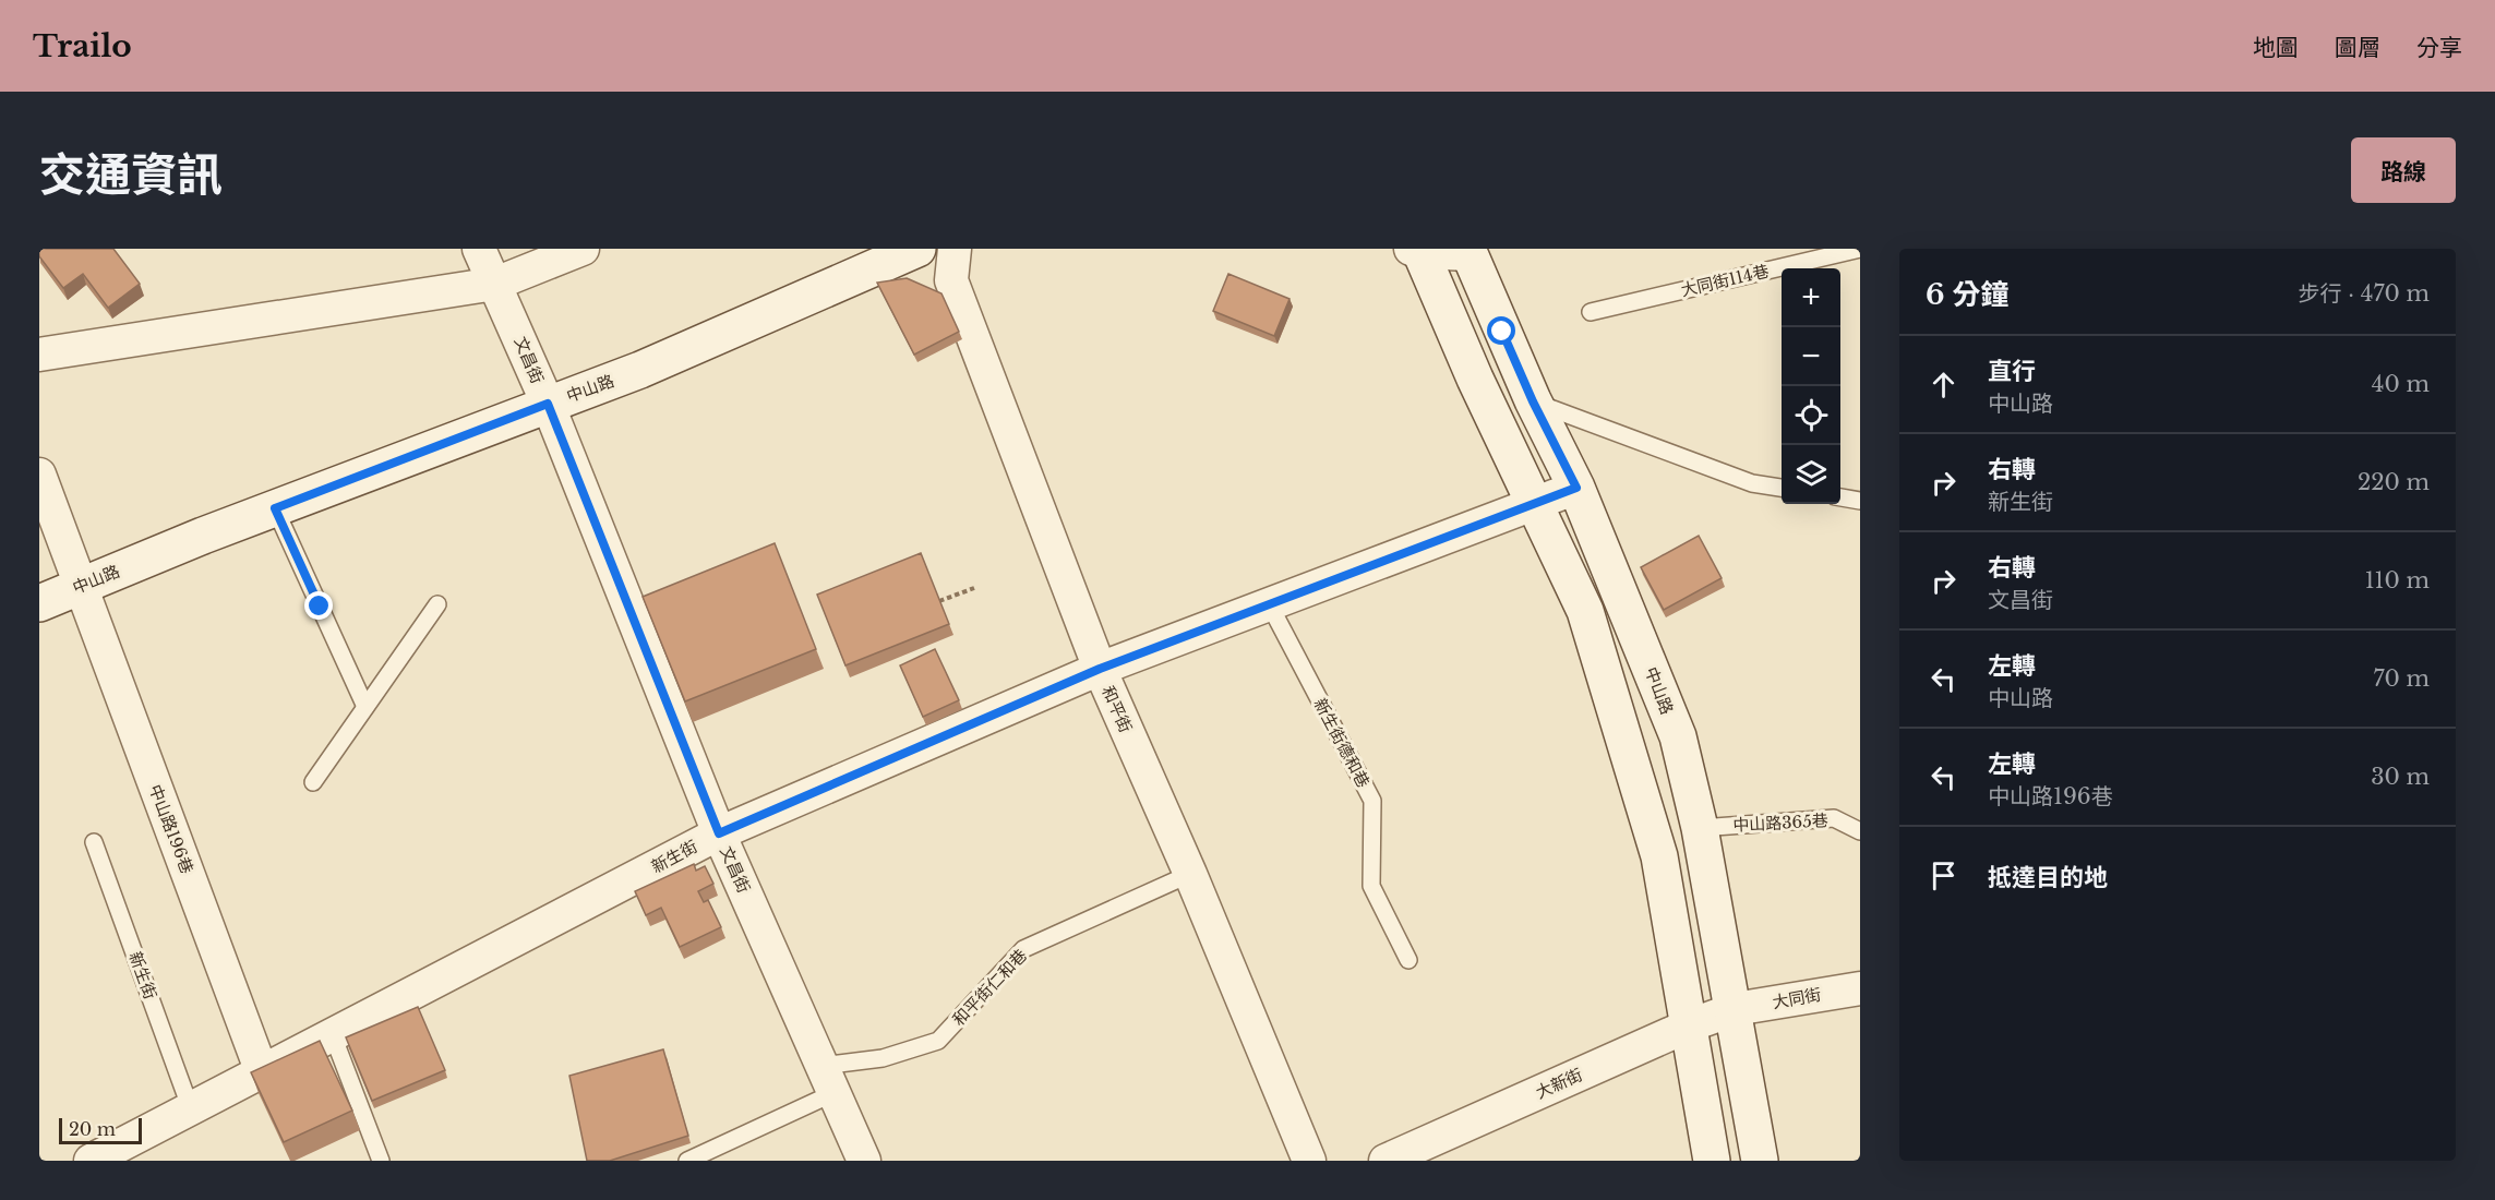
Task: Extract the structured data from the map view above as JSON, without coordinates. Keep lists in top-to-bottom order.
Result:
{
  "streets": {
    "street": [
      "文昌街",
      "中山路",
      "和平街",
      "中山路196巷",
      "新生街",
      "大同街",
      "大新街"
    ],
    "lane": [
      "大同街114巷",
      "新生街德和巷",
      "中山路365巷",
      "和平街仁和巷"
    ]
  },
  "crossings": [
    ["文昌街", "中山路"],
    ["文昌街", "新生街"],
    ["文昌街", "和平街仁和巷"],
    ["中山路", "中山路365巷"],
    ["中山路", "中山路196巷"],
    ["中山路", "新生街"],
    ["中山路", "大同街"],
    ["中山路", "大新街"],
    ["和平街", "新生街"],
    ["和平街", "和平街仁和巷"],
    ["新生街德和巷", "新生街"],
    ["中山路196巷", "新生街"],
    ["大同街", "大新街"]
  ],
  "scale_bar": "20 m",
  "page": {
    "header": "Trailo",
    "nav": ["地圖", "圖層", "分享"],
    "title": "交通資訊",
    "buttons": "路線",
    "heading": ["6 分鐘", "步行 · 470 m"],
    "map_buttons": ["+", "−"],
    "list": [
      ["直行", "中山路", "40 m"],
      ["右轉", "新生街", "220 m"],
      ["右轉", "文昌街", "110 m"],
      ["左轉", "中山路", "70 m"],
      ["左轉", "中山路196巷", "30 m"],
      "抵達目的地"
    ],
    "scale": "20 m"
  }
}
